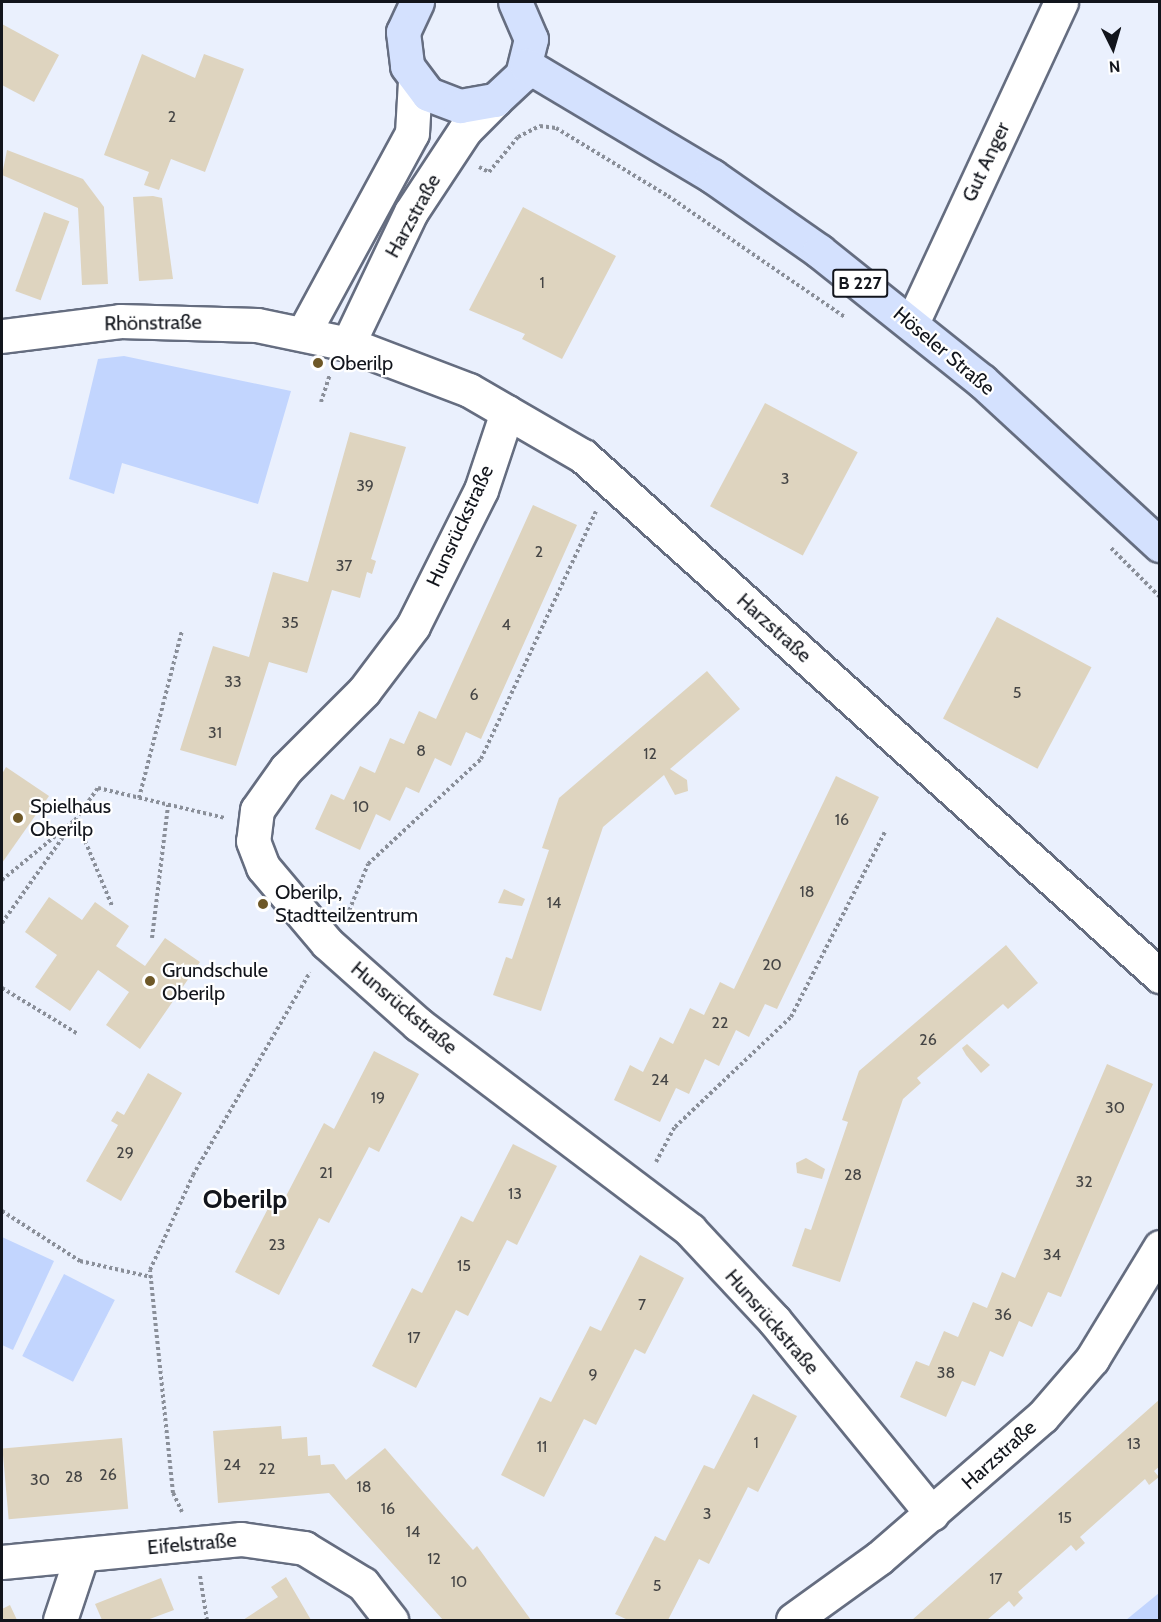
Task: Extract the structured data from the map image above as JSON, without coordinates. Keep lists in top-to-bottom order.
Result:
{
  "streets": {
    "main road": ["B 227", "Höseler Straße"],
    "street": [
      "Gut Anger",
      "Harzstraße",
      "Rhönstraße",
      "Hunsrückstraße",
      "Eifelstraße"
    ]
  },
  "crossings": [
    ["Gut Anger", "Höseler Straße"],
    ["Harzstraße", "Rhönstraße"],
    ["Harzstraße", "Hunsrückstraße"]
  ],
  "districts": ["Oberilp"],
  "places": [
    "Oberilp",
    "Spielhaus Oberilp",
    "Oberilp, Stadtteilzentrum",
    "Grundschule Oberilp"
  ],
  "house_numbers": [
    "2",
    "1",
    "3",
    "39",
    "2",
    "37",
    "35",
    "4",
    "33",
    "5",
    "6",
    "31",
    "8",
    "12",
    "10",
    "16",
    "18",
    "14",
    "20",
    "22",
    "26",
    "24",
    "19",
    "30",
    "29",
    "21",
    "28",
    "32",
    "13",
    "23",
    "34",
    "15",
    "7",
    "36",
    "17",
    "38",
    "9",
    "1",
    "13",
    "11",
    "24",
    "22",
    "26",
    "28",
    "30",
    "18",
    "16",
    "3",
    "15",
    "14",
    "12",
    "17",
    "10",
    "5"
  ],
  "north": "bottom"
}
